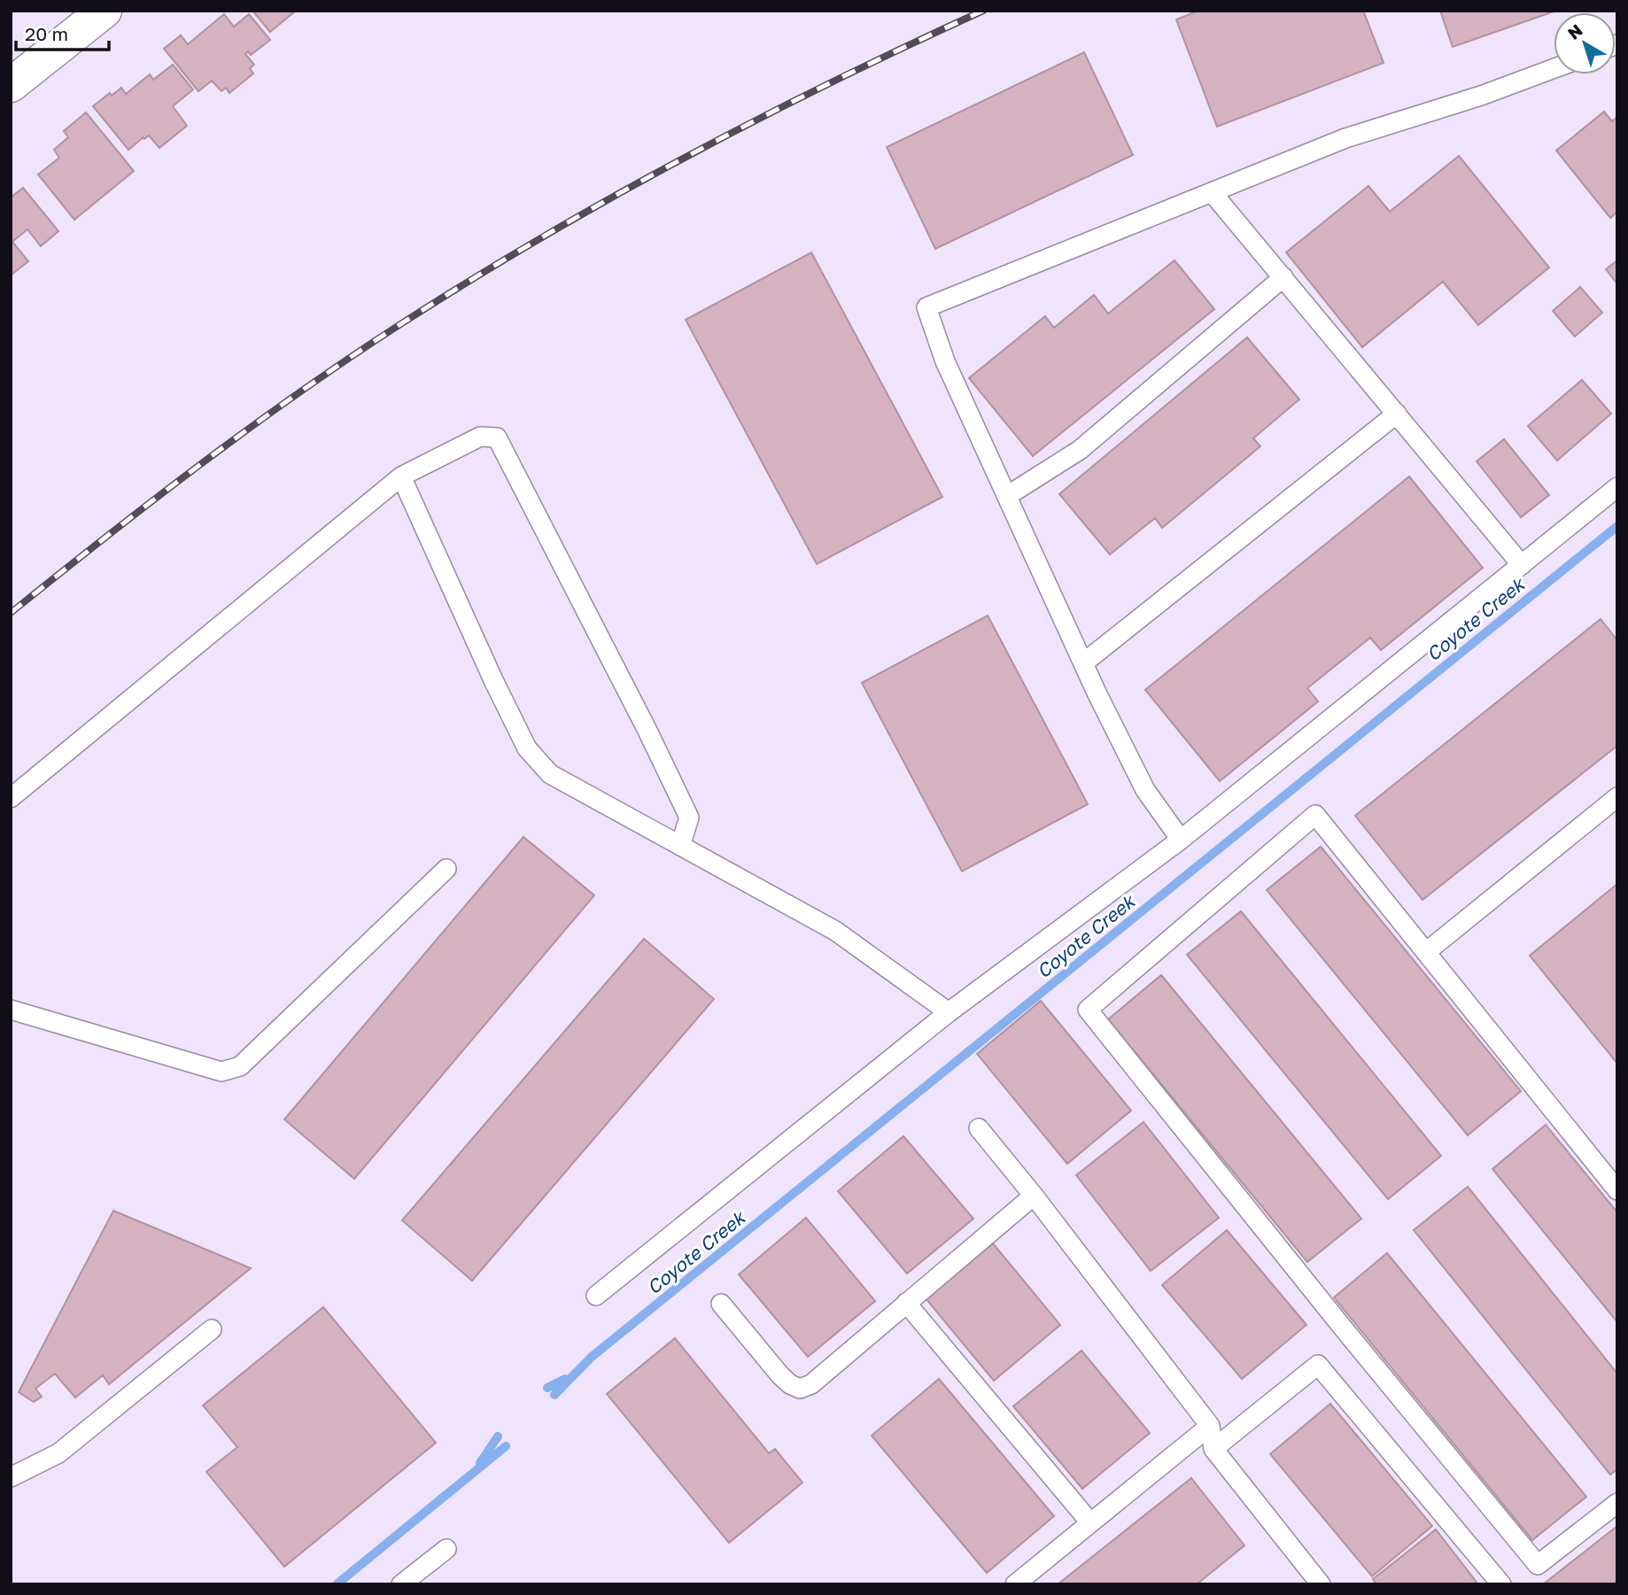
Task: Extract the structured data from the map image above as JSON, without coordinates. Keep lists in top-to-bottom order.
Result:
{
  "water": ["Coyote Creek"],
  "scale_bar": "20 m",
  "north": "top left"
}
